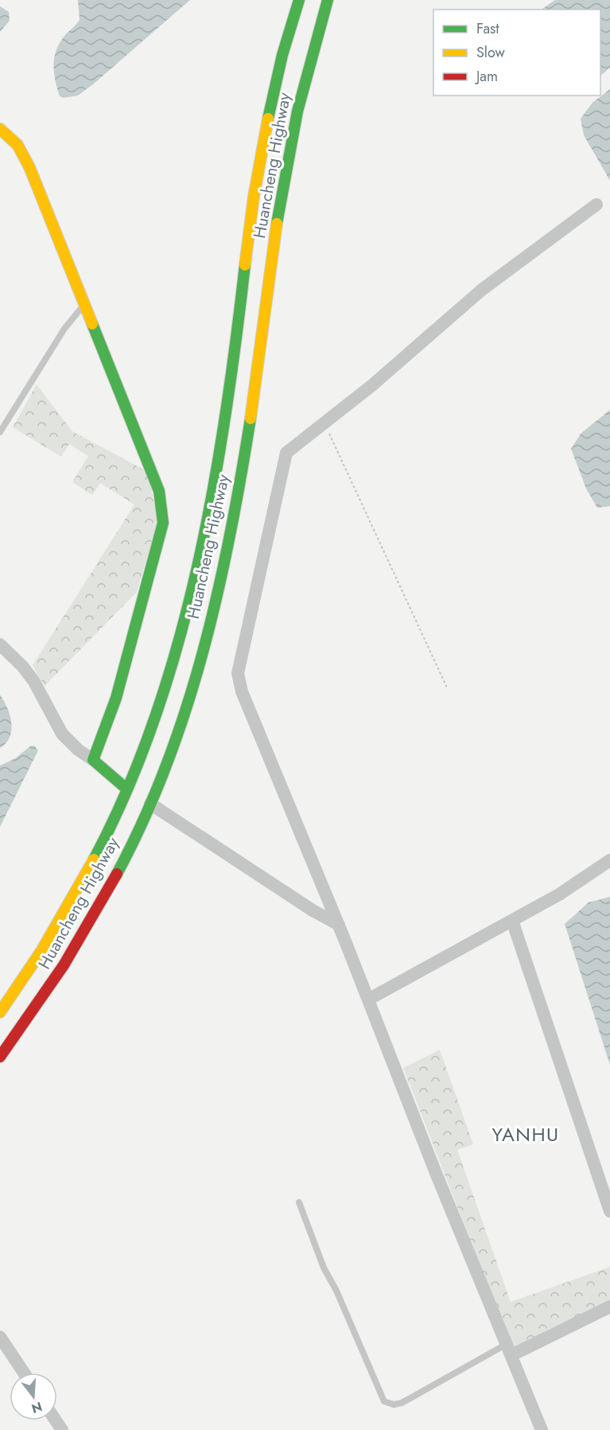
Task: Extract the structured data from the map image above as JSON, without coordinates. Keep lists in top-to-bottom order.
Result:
{
  "streets": {
    "main road": ["Huancheng Highway"]
  },
  "districts": ["YANHU"],
  "legend": ["Fast", "Slow", "Jam"],
  "north": "bottom"
}
